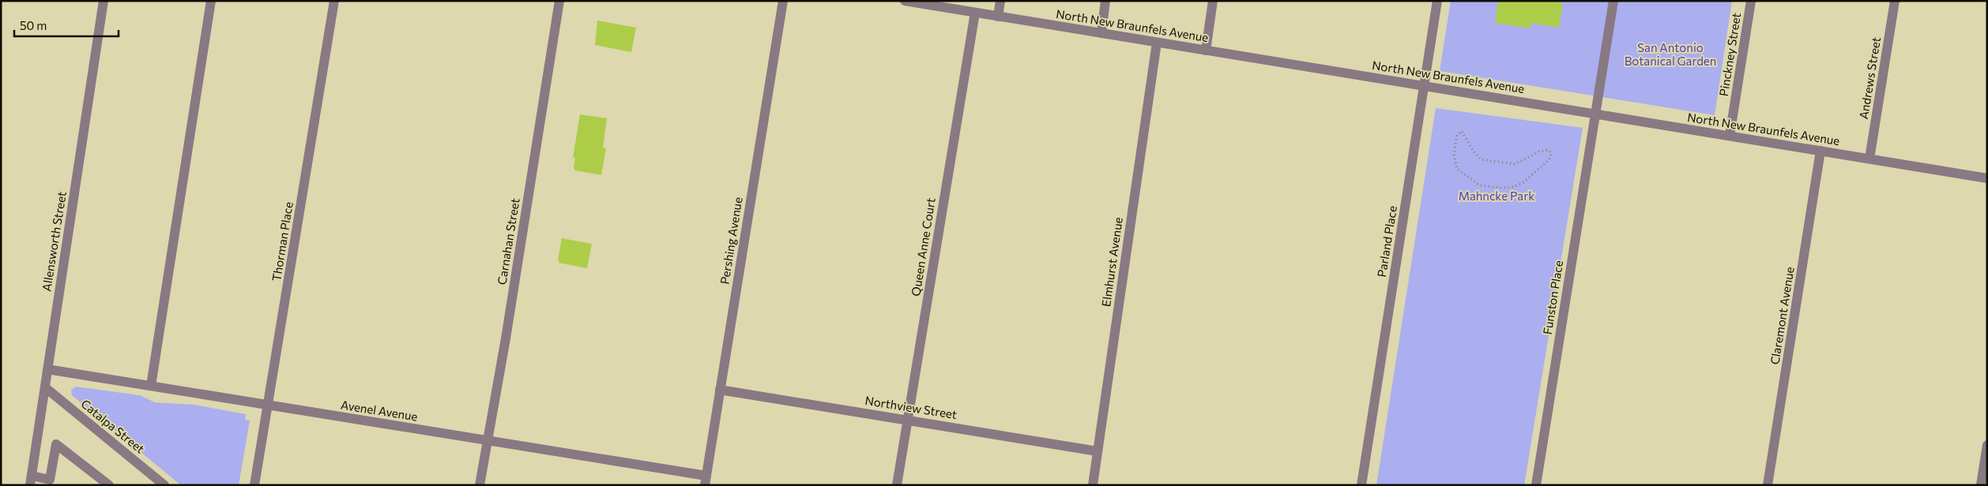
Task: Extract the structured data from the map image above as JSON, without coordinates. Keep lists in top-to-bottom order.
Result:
{
  "streets": {
    "street": [
      "North New Braunfels Avenue",
      "Pinckney Street",
      "Andrews Street",
      "Pershing Avenue",
      "Allensworth Street",
      "Thorman Place",
      "Carnahan Street",
      "Parland Place",
      "Queen Anne Court",
      "Elmhurst Avenue",
      "Funston Place",
      "Claremont Avenue",
      "Northview Street",
      "Avenel Avenue",
      "Catalpa Street"
    ]
  },
  "crossings": [
    ["North New Braunfels Avenue", "Pinckney Street"],
    ["North New Braunfels Avenue", "Andrews Street"],
    ["North New Braunfels Avenue", "Parland Place"],
    ["North New Braunfels Avenue", "Queen Anne Court"],
    ["North New Braunfels Avenue", "Elmhurst Avenue"],
    ["North New Braunfels Avenue", "Funston Place"],
    ["North New Braunfels Avenue", "Claremont Avenue"],
    ["Pershing Avenue", "Northview Street"],
    ["Pershing Avenue", "Avenel Avenue"],
    ["Allensworth Street", "Avenel Avenue"],
    ["Allensworth Street", "Catalpa Street"],
    ["Thorman Place", "Avenel Avenue"],
    ["Carnahan Street", "Avenel Avenue"],
    ["Queen Anne Court", "Northview Street"],
    ["Elmhurst Avenue", "Northview Street"]
  ],
  "parks": ["San Antonio Botanical Garden", "Mahncke Park"],
  "scale_bar": "50 m"
}
